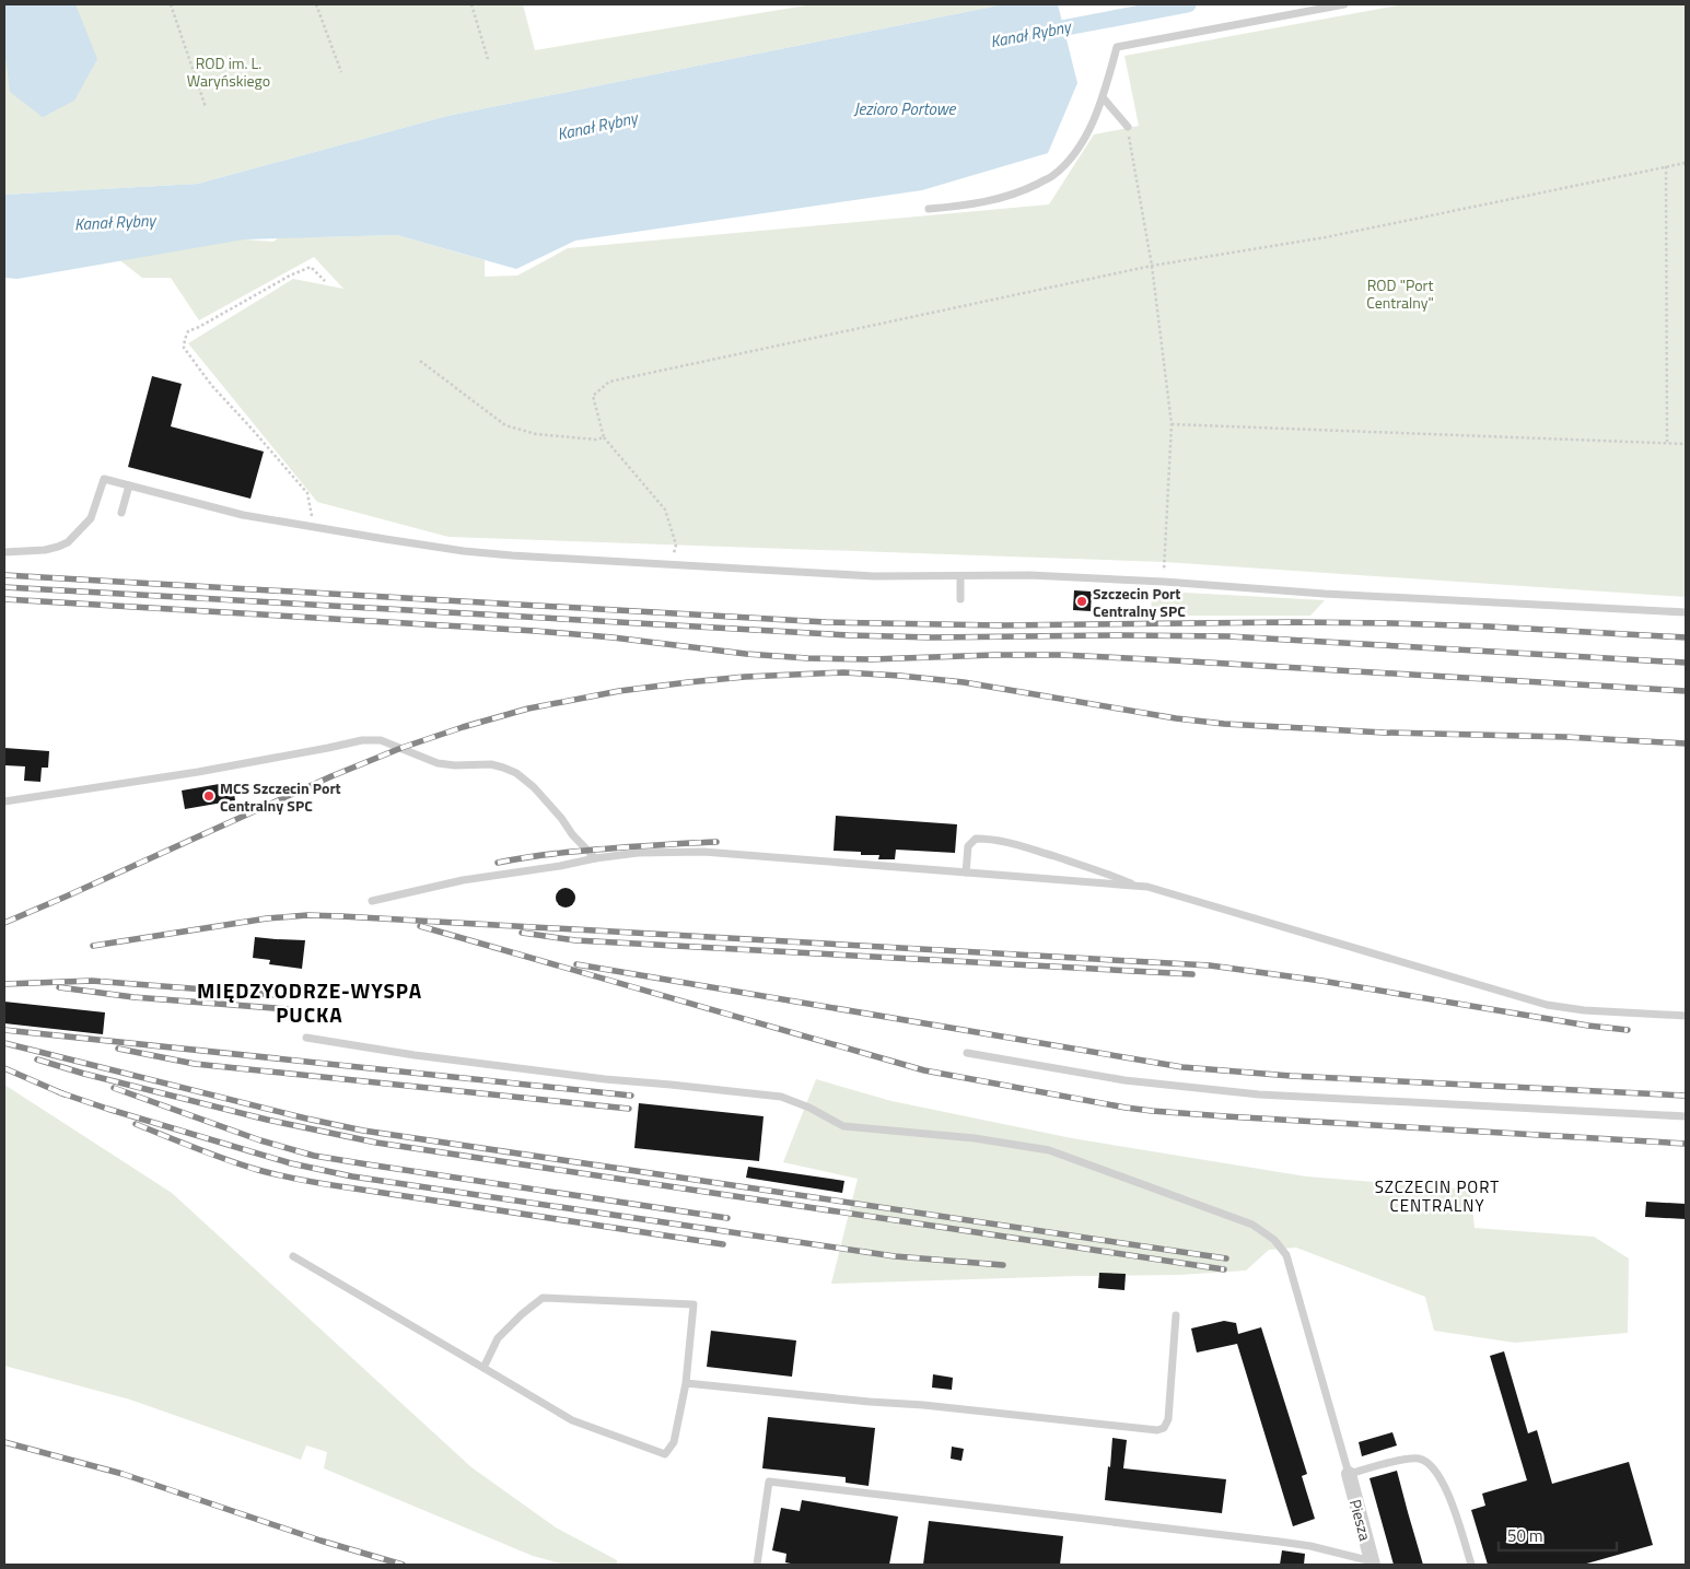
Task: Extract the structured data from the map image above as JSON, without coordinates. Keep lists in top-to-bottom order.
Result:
{
  "streets": {
    "street": ["Piesza"]
  },
  "districts": ["MIĘDZYODRZE-WYSPA PUCKA", "SZCZECIN PORT CENTRALNY"],
  "water": ["Kanał Rybny", "Jezioro Portowe"],
  "parks": ["ROD im. L. Waryńskiego", "ROD \"Port Centralny\""],
  "places": ["Szczecin Port Centralny SPC", "MCS Szczecin Port Centralny SPC"],
  "scale_bar": "50 m"
}
